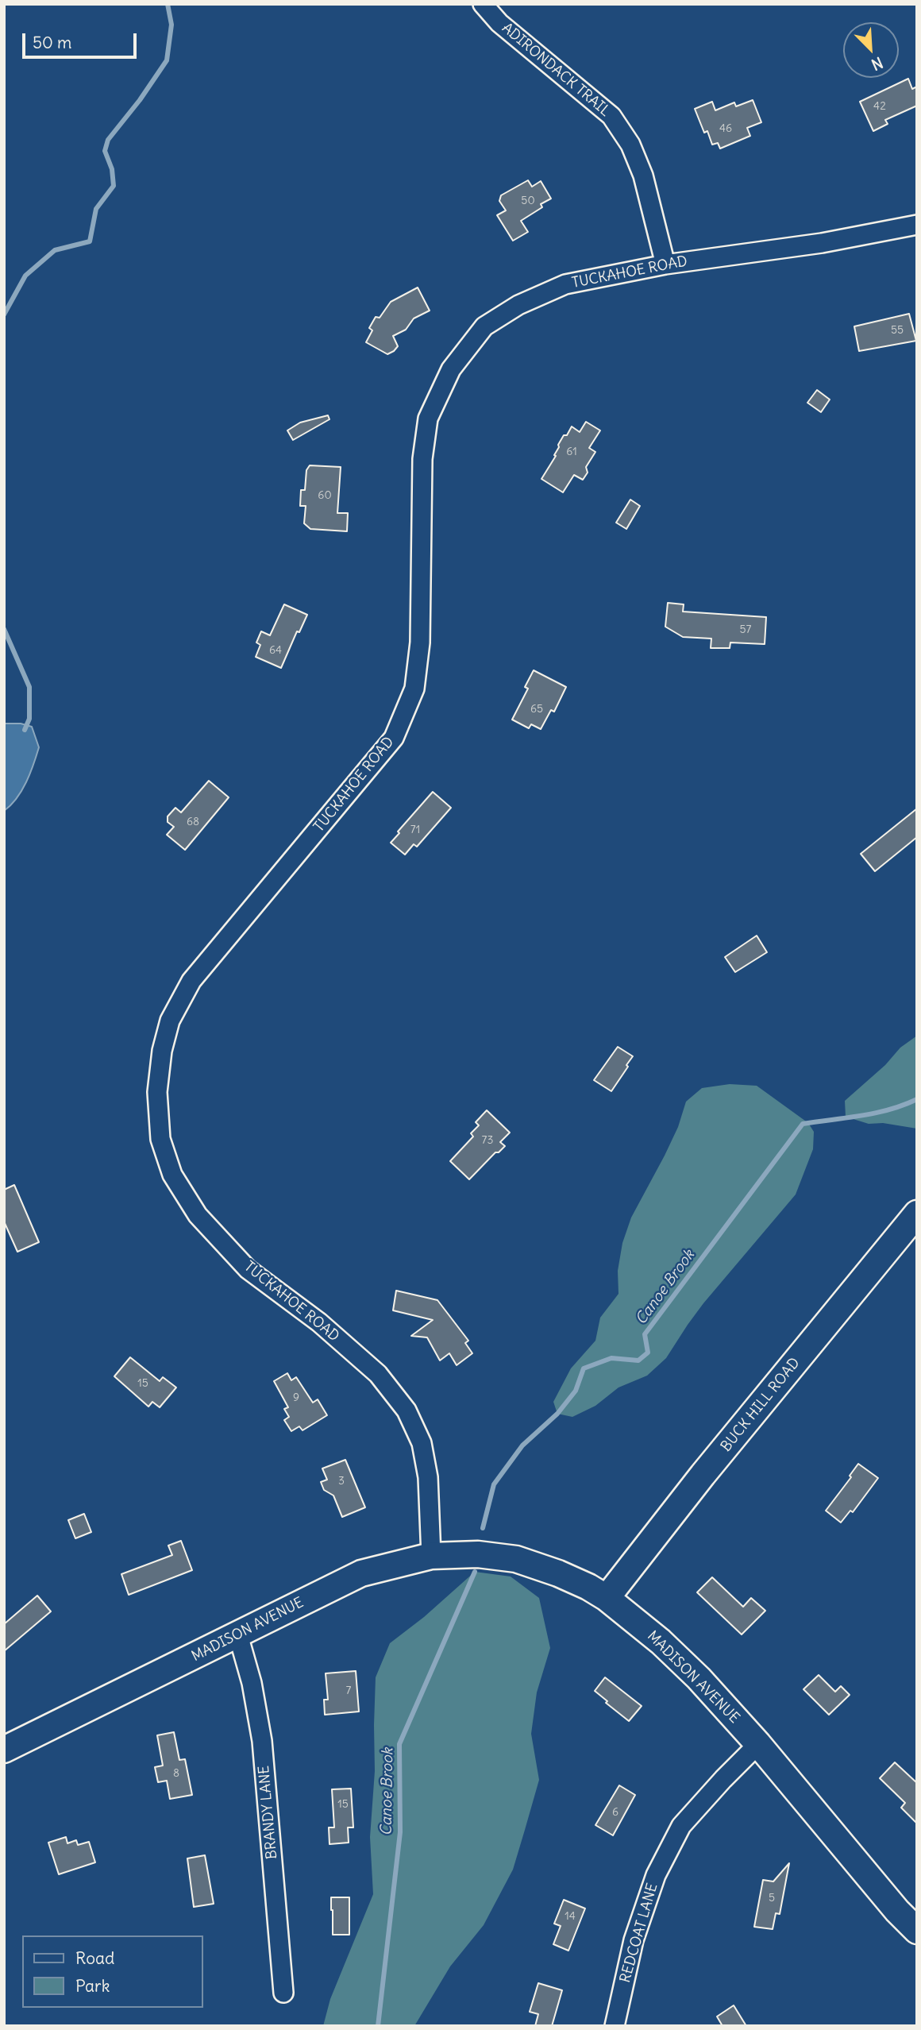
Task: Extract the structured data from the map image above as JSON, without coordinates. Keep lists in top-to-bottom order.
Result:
{
  "streets": {
    "street": [
      "ADIRONDACK TRAIL",
      "TUCKAHOE ROAD",
      "BUCK HILL ROAD",
      "MADISON AVENUE",
      "BRANDY LANE",
      "REDCOAT LANE"
    ]
  },
  "crossings": [
    ["ADIRONDACK TRAIL", "TUCKAHOE ROAD"],
    ["TUCKAHOE ROAD", "MADISON AVENUE"],
    ["BUCK HILL ROAD", "MADISON AVENUE"],
    ["MADISON AVENUE", "BRANDY LANE"],
    ["MADISON AVENUE", "REDCOAT LANE"]
  ],
  "water": ["Canoe Brook"],
  "house_numbers": [
    "42",
    "46",
    "50",
    "55",
    "61",
    "60",
    "57",
    "64",
    "65",
    "68",
    "71",
    "73",
    "15",
    "9",
    "3",
    "7",
    "8",
    "15",
    "6",
    "5",
    "14"
  ],
  "legend": ["Road", "Park"],
  "scale_bar": "50 m",
  "north": "bottom right"
}
